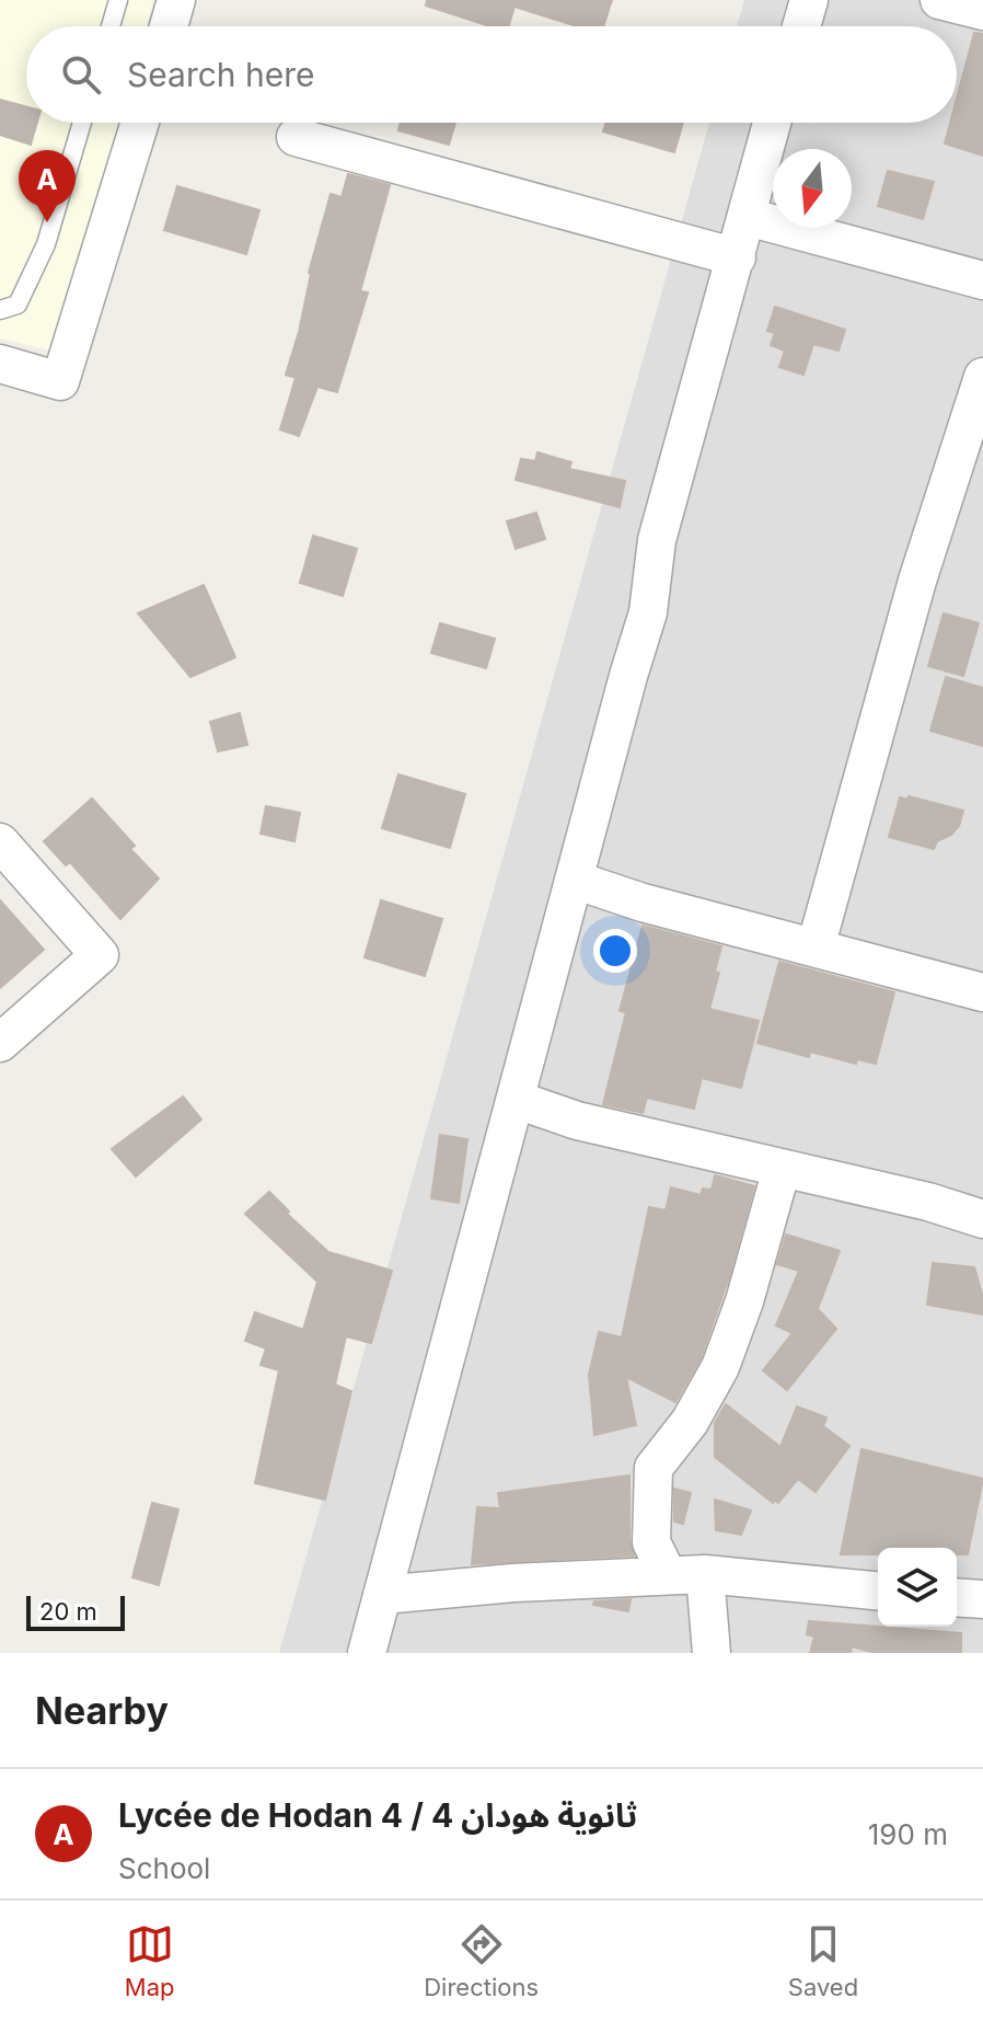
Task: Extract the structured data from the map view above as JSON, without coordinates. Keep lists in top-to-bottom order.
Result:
{
  "scale_bar": "20 m",
  "north": "bottom",
  "page": {
    "search": "Search here",
    "pins": "A",
    "scale": "20 m",
    "heading": "Nearby",
    "list": [
      {
        "mark": "A",
        "name": "Lycée de Hodan 4 / ثانوية هودان 4",
        "note": "School",
        "value": "190 m"
      }
    ],
    "nav": ["Map", "Directions", "Saved"]
  }
}
